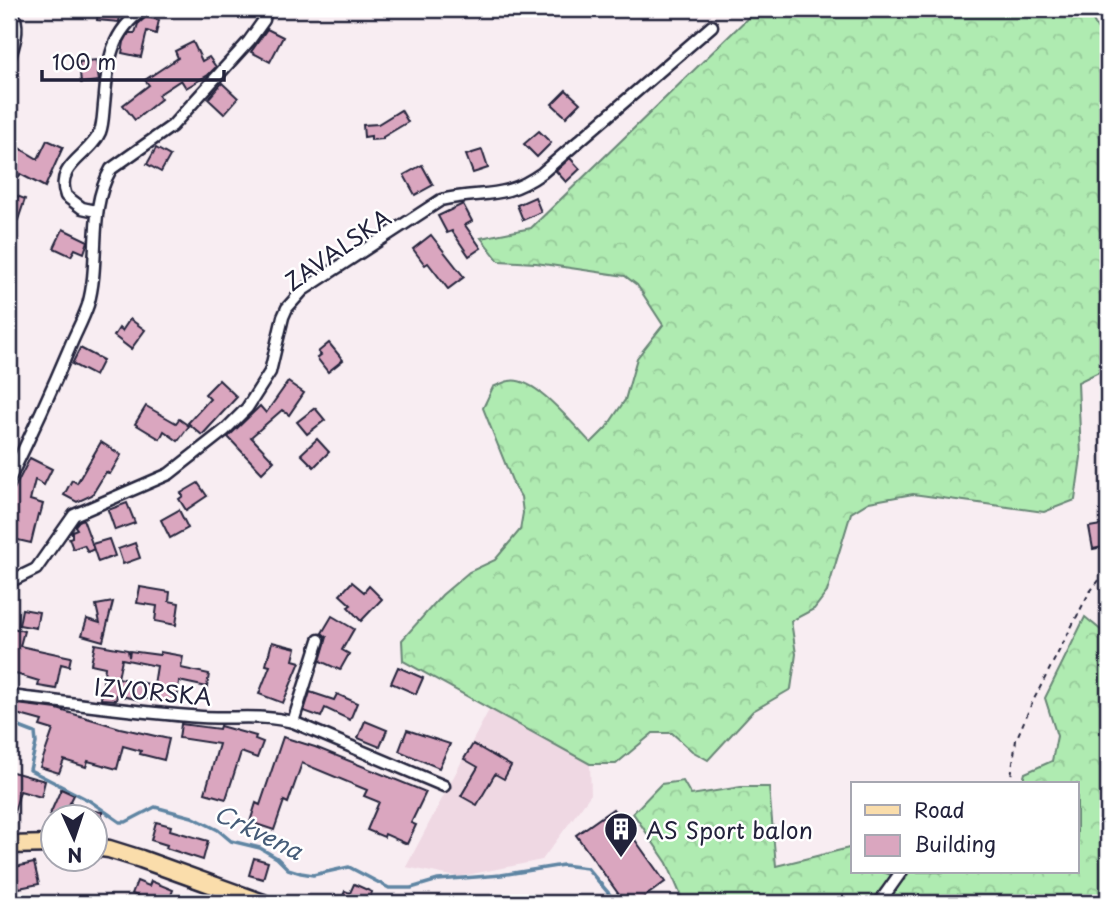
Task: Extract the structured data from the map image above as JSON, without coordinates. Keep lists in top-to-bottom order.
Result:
{
  "streets": {
    "street": ["ZAVALSKA", "IZVORSKA"]
  },
  "water": ["Crkvena"],
  "places": {
    "building": ["AS Sport balon"]
  },
  "legend": ["Road", "Building"],
  "scale_bar": "100 m",
  "north": "bottom"
}
